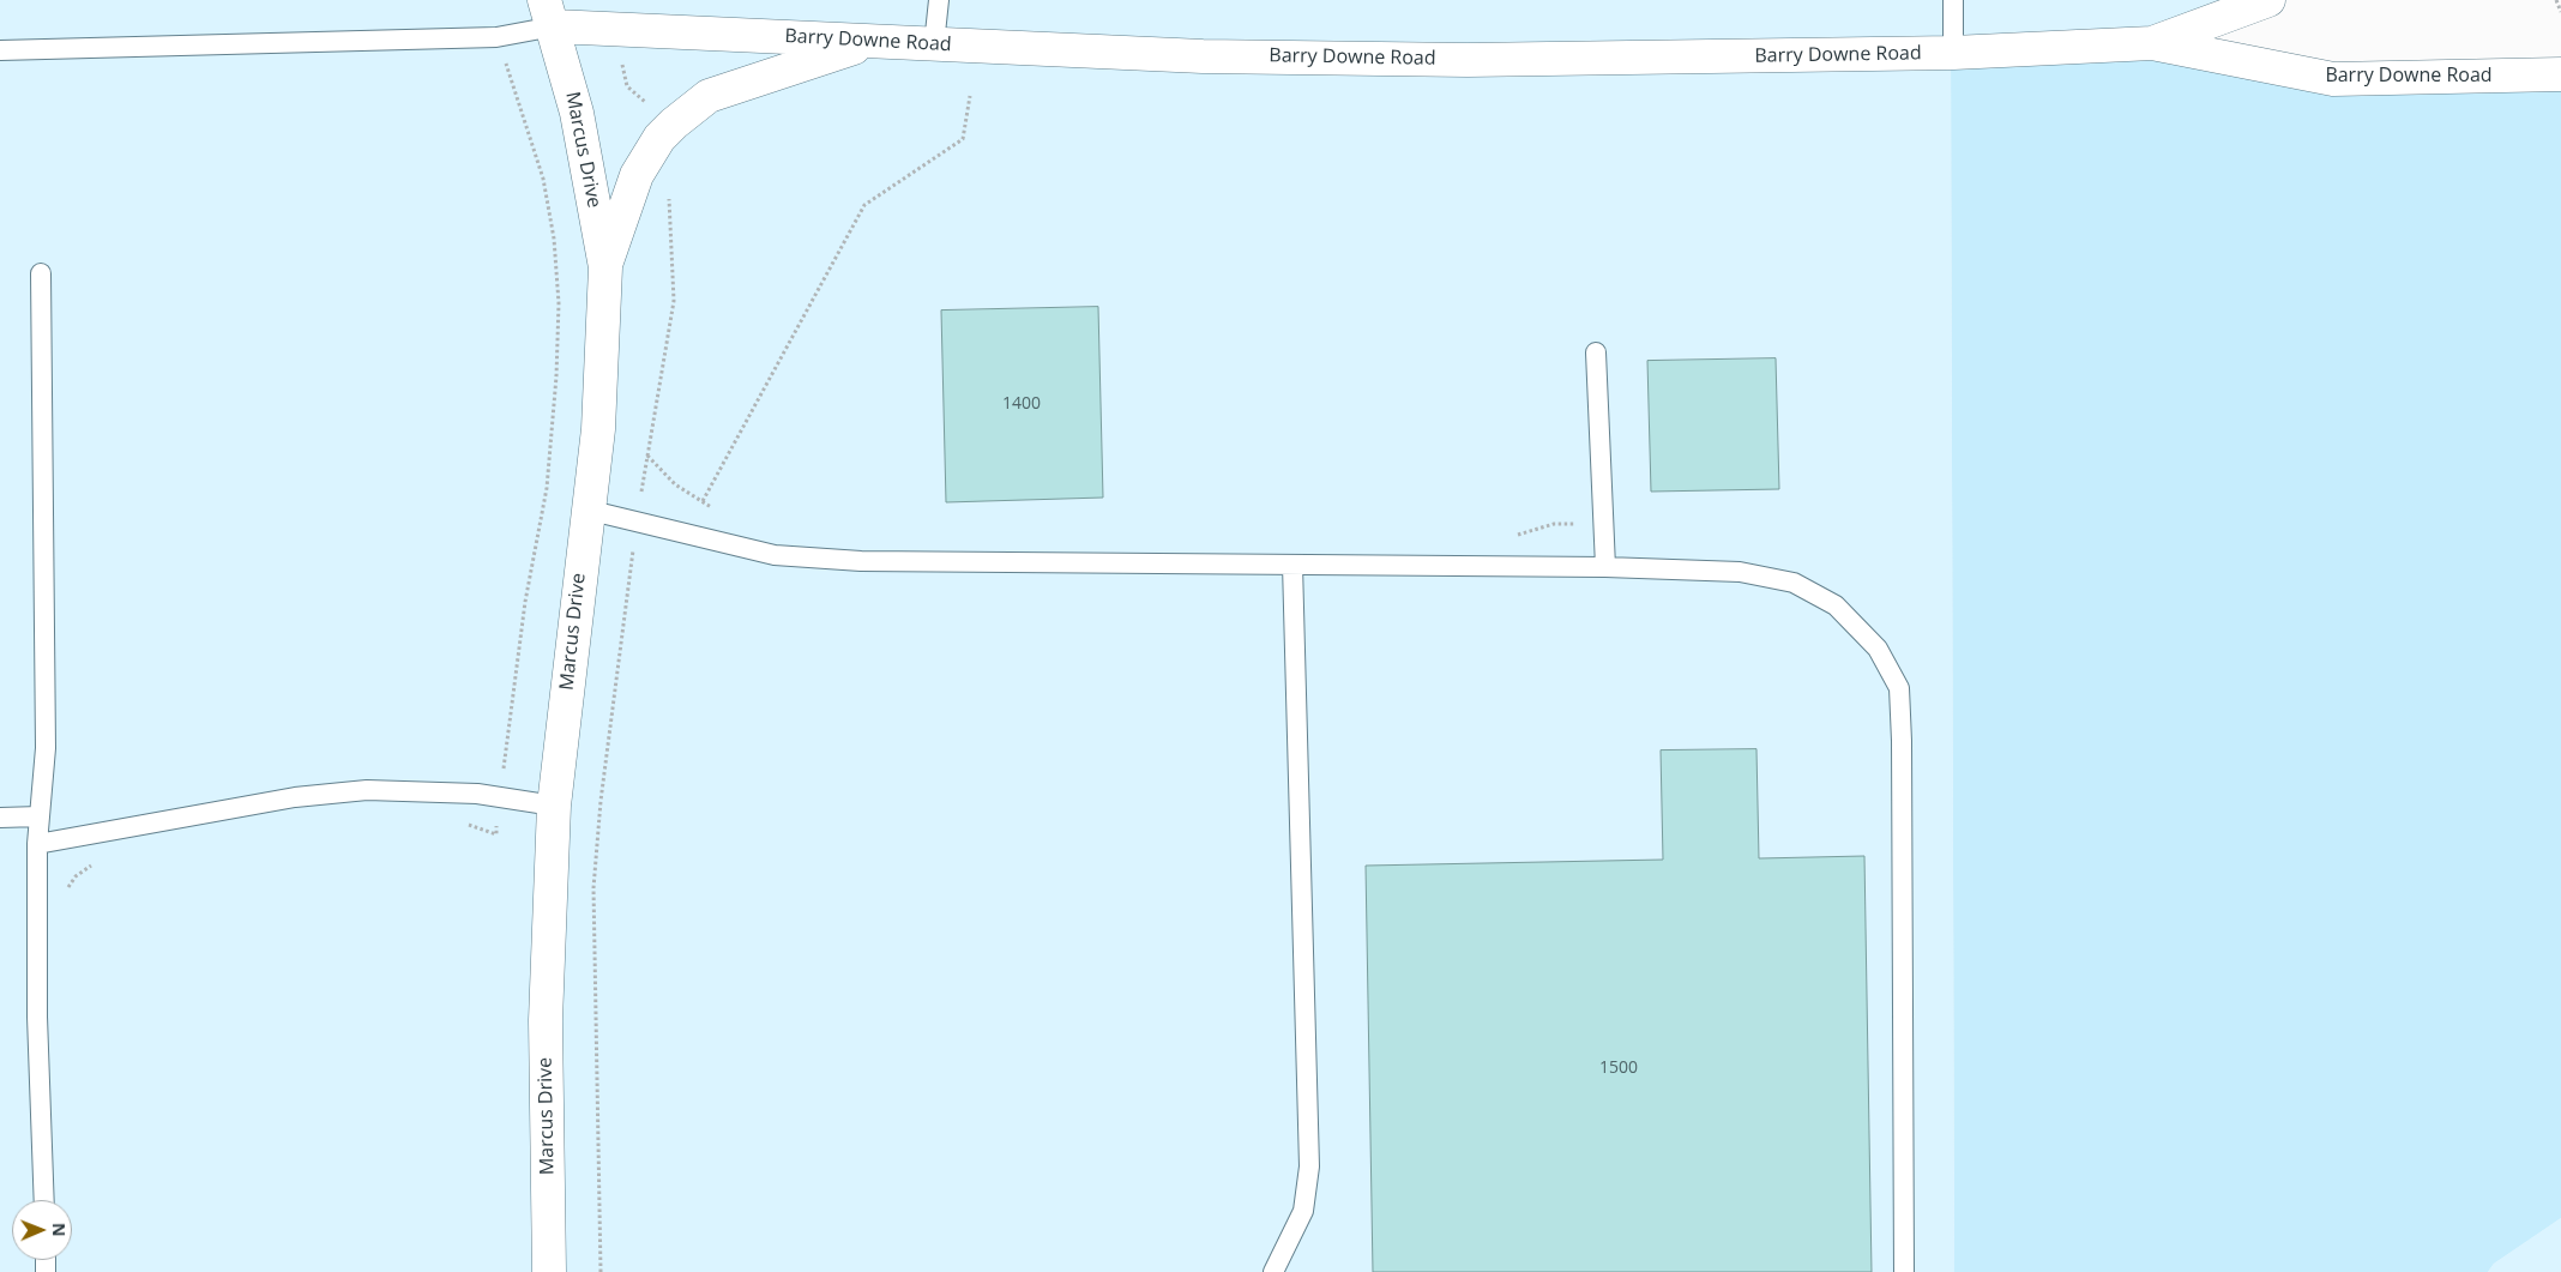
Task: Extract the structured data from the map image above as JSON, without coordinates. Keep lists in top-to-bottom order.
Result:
{
  "streets": {
    "street": ["Barry Downe Road", "Marcus Drive"]
  },
  "crossings": [
    ["Barry Downe Road", "Marcus Drive"]
  ],
  "house_numbers": ["1400", "1500"],
  "north": "right"
}
